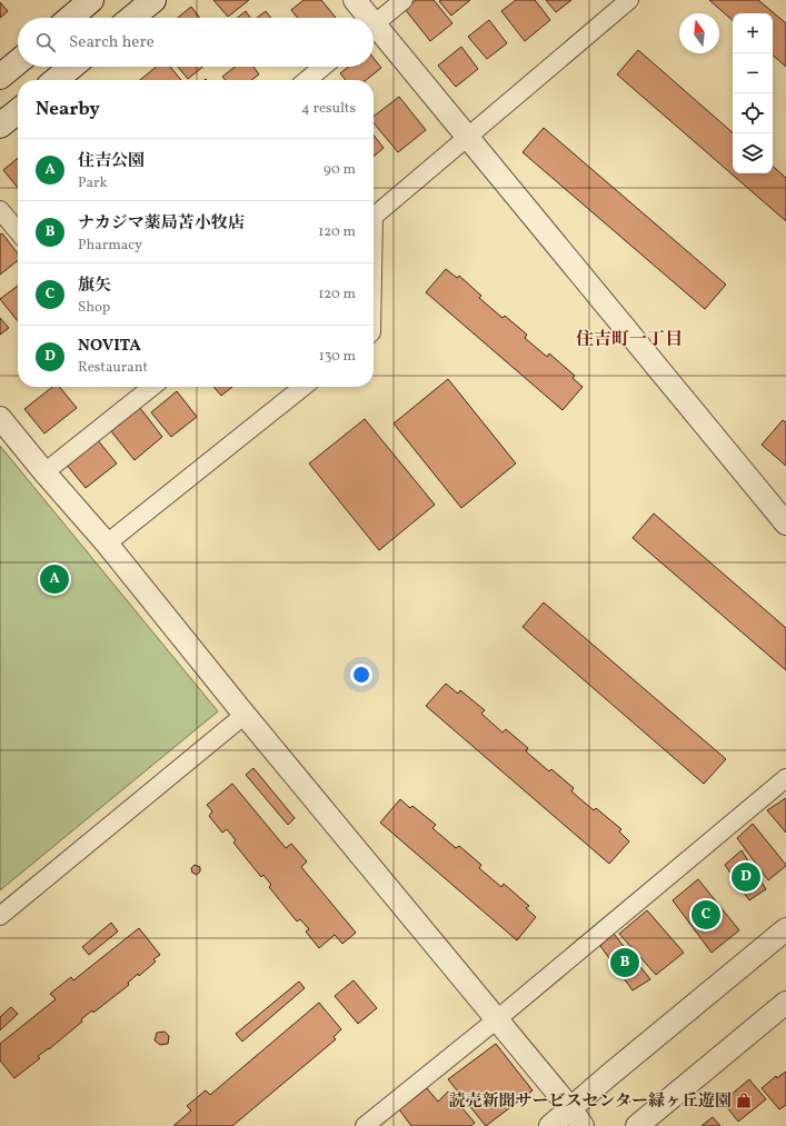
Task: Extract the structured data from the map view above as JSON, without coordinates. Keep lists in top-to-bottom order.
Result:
{
  "districts": ["住吉町一丁目"],
  "places": {
    "shop": ["読売新聞サービスセンター緑ヶ丘遊園"]
  },
  "north": "top",
  "page": {
    "map_buttons": ["+", "−"],
    "search": "Search here",
    "heading": ["Nearby", "4 results"],
    "list": [
      {
        "mark": "A",
        "name": "住吉公園",
        "note": "Park",
        "value": "90 m"
      },
      {
        "mark": "B",
        "name": "ナカジマ薬局苫小牧店",
        "note": "Pharmacy",
        "value": "120 m"
      },
      {
        "mark": "C",
        "name": "旗矢",
        "note": "Shop",
        "value": "120 m"
      },
      {
        "mark": "D",
        "name": "NOVITA",
        "note": "Restaurant",
        "value": "130 m"
      }
    ],
    "pins": [
      "A",
      "D",
      "C",
      "B"
    ]
  }
}
